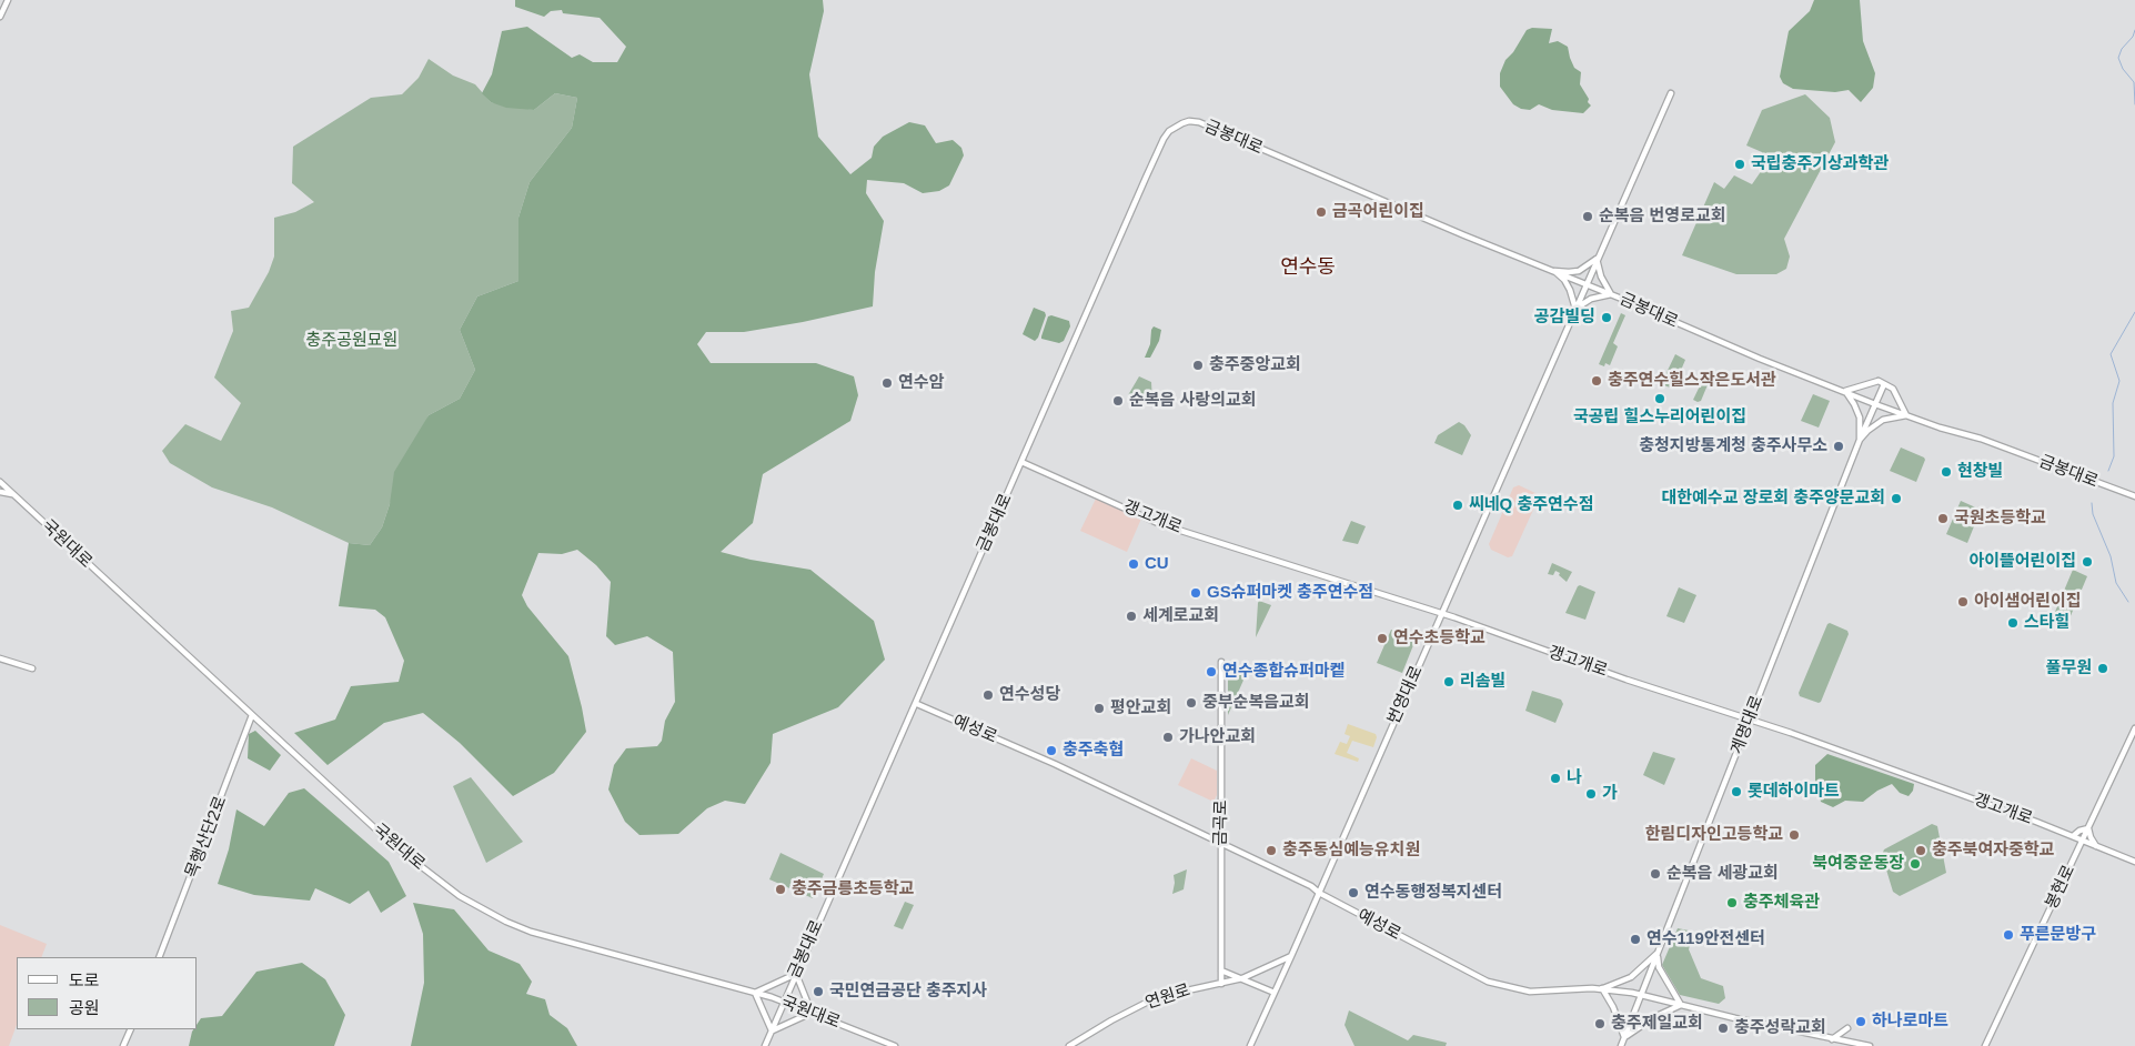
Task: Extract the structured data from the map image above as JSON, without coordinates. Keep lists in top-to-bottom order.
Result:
{
  "streets": {
    "street": [
      "금봉대로",
      "갱고개로",
      "국원대로",
      "번영대로",
      "계명대로",
      "예성로",
      "금곡로",
      "목행산단2로",
      "봉현로",
      "연원로"
    ]
  },
  "crossings": [
    ["금봉대로", "갱고개로"],
    ["금봉대로", "국원대로"],
    ["금봉대로", "번영대로"],
    ["금봉대로", "계명대로"],
    ["금봉대로", "예성로"],
    ["갱고개로", "번영대로"],
    ["갱고개로", "계명대로"],
    ["갱고개로", "봉현로"],
    ["국원대로", "목행산단2로"],
    ["번영대로", "예성로"],
    ["번영대로", "연원로"],
    ["계명대로", "예성로"],
    ["예성로", "금곡로"],
    ["금곡로", "연원로"]
  ],
  "districts": ["연수동"],
  "parks": ["충주공원묘원"],
  "places": [
    "국립충주기상과학관",
    "금곡어린이집",
    "순복음 번영로교회",
    "공감빌딩",
    "충주중앙교회",
    "충주연수힐스작은도서관",
    "연수암",
    "국공립 힐스누리어린이집",
    "순복음 사랑의교회",
    "충청지방통계청 충주사무소",
    "현창빌",
    "대한예수교 장로회 충주양문교회",
    "씨네Q 충주연수점",
    "국원초등학교",
    "아이뜰어린이집",
    "CU",
    "GS슈퍼마켓 충주연수점",
    "아이샘어린이집",
    "세계로교회",
    "스타힐",
    "연수초등학교",
    "풀무원",
    "연수종합슈퍼마켙",
    "리솜빌",
    "연수성당",
    "중부순복음교회",
    "평안교회",
    "가나안교회",
    "충주축협",
    "나",
    "롯데하이마트",
    "가",
    "한림디자인고등학교",
    "충주동심예능유치원",
    "충주북여자중학교",
    "북여중운동장",
    "순복음 세광교회",
    "충주금릉초등학교",
    "연수동행정복지센터",
    "충주체육관",
    "푸른문방구",
    "연수119안전센터",
    "국민연금공단 충주지사",
    "하나로마트",
    "충주제일교회",
    "충주성락교회"
  ],
  "legend": ["도로", "공원"]
}
